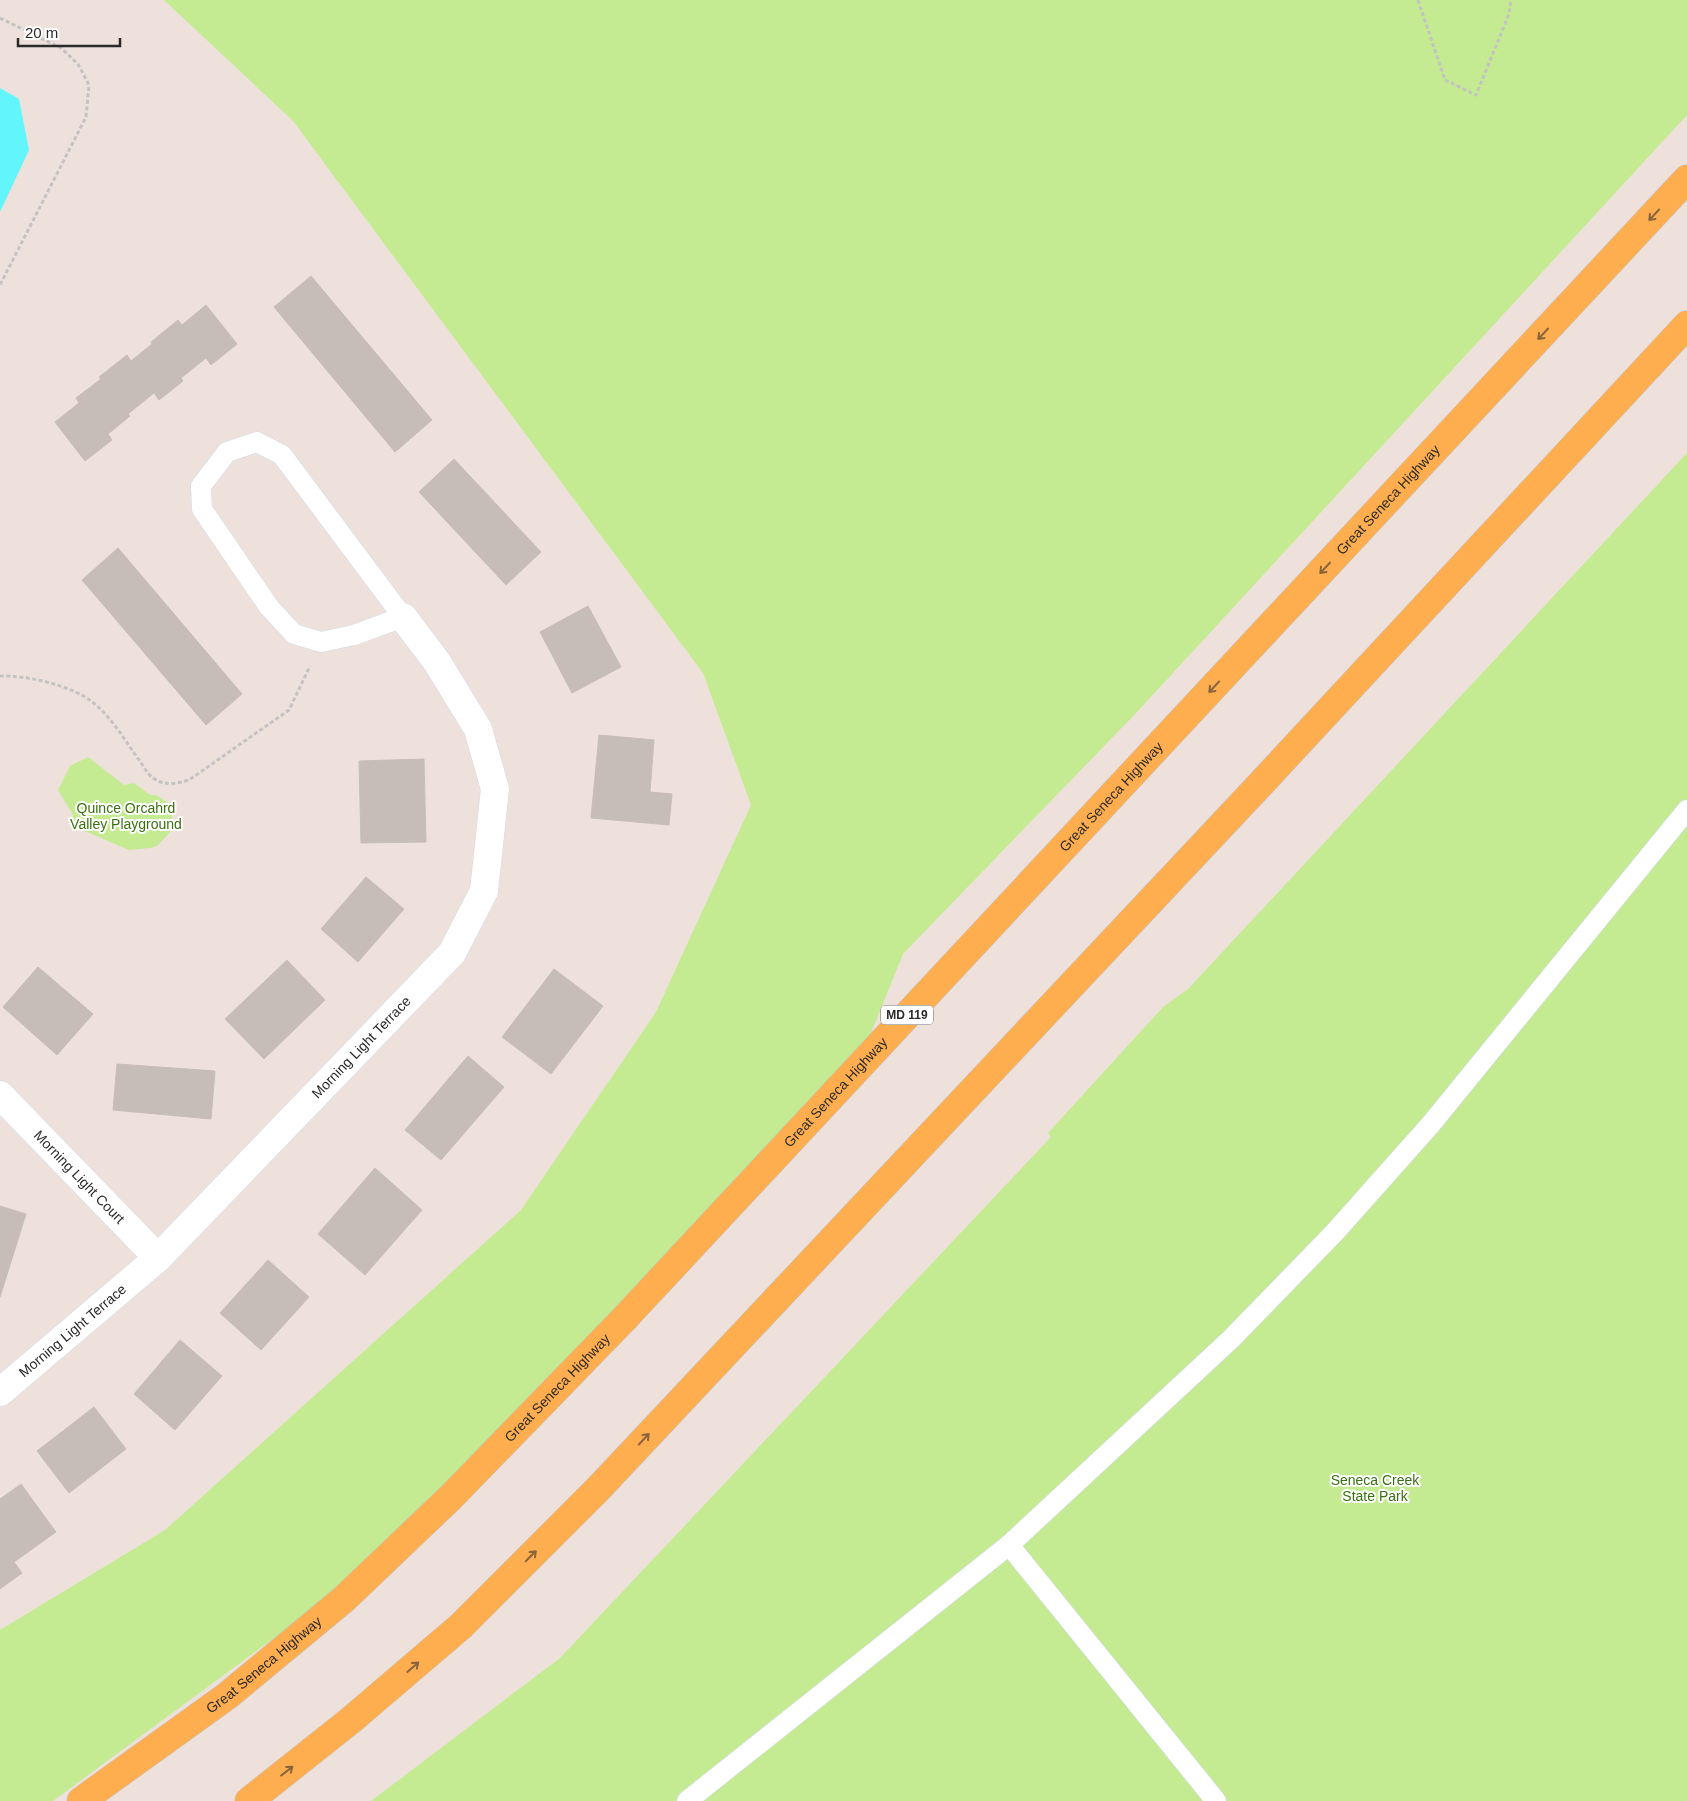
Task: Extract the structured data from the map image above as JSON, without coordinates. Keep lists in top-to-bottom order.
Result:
{
  "streets": {
    "main road": ["Great Seneca Highway", "MD 119"],
    "street": ["Morning Light Terrace", "Morning Light Court"]
  },
  "crossings": [
    ["Morning Light Terrace", "Morning Light Court"]
  ],
  "parks": ["Quince Orcahrd Valley Playground", "Seneca Creek State Park"],
  "scale_bar": "20 m"
}
